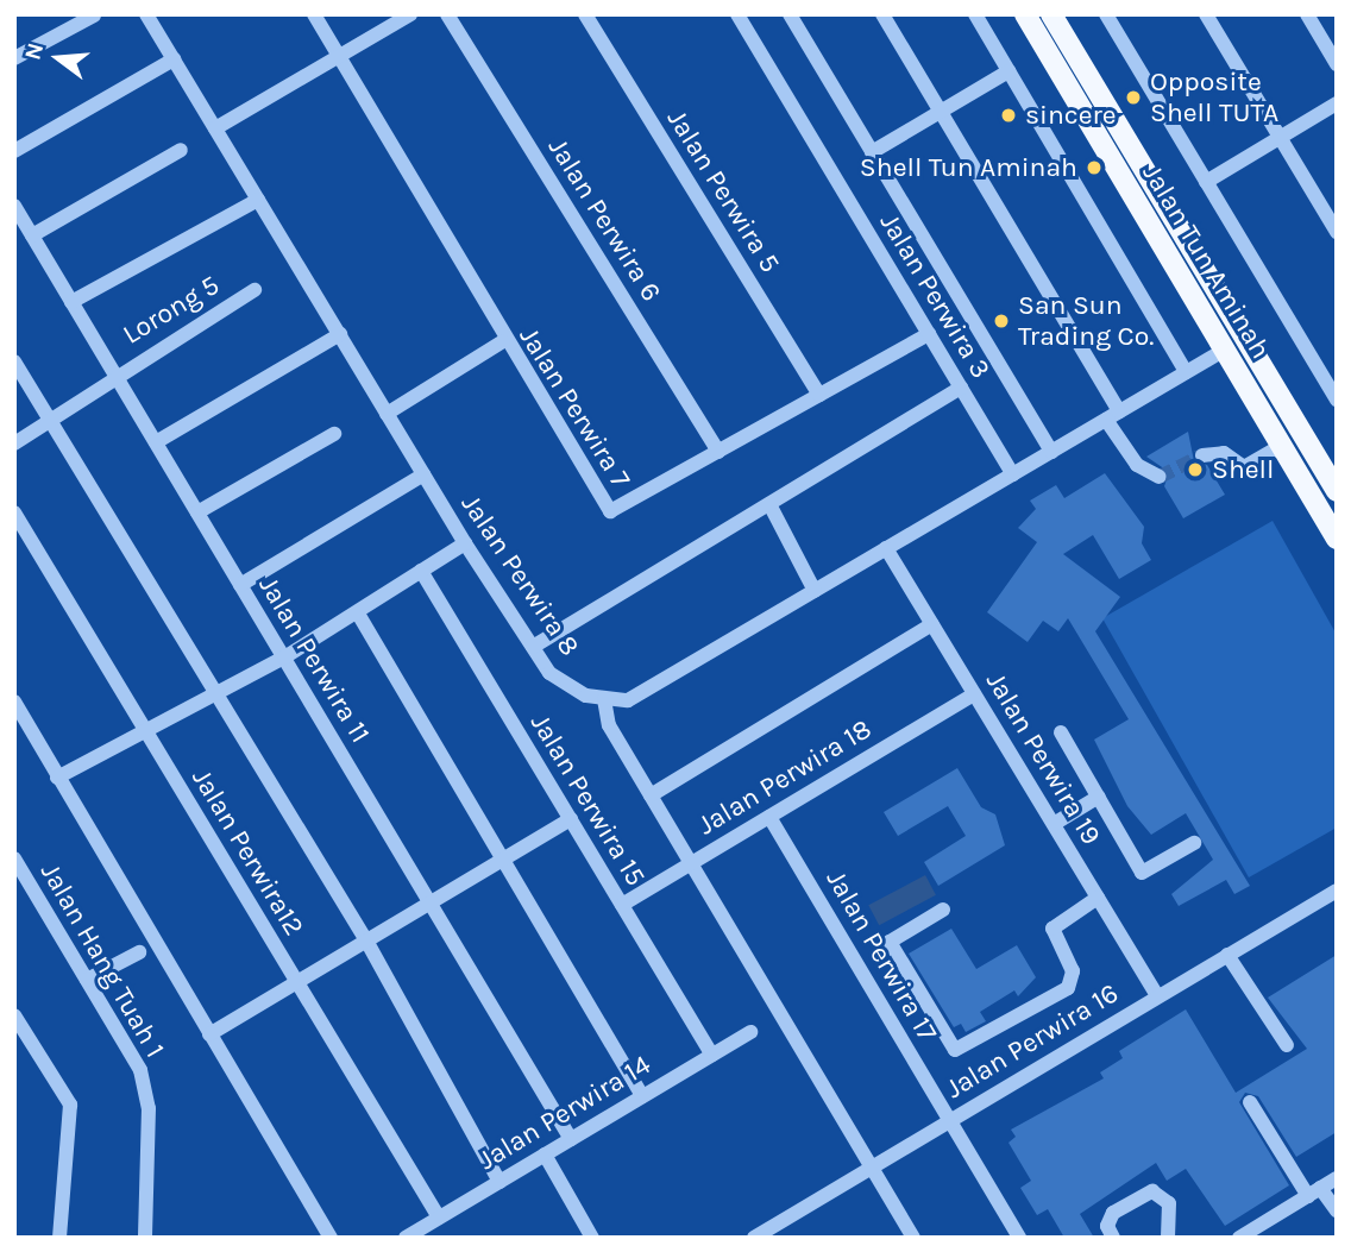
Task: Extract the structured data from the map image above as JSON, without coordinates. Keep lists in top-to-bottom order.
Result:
{
  "streets": {
    "main road": ["Jalan Tun Aminah"],
    "street": [
      "Jalan Perwira 5",
      "Jalan Perwira 6",
      "Jalan Perwira 3",
      "Lorong 5",
      "Jalan Perwira 7",
      "Jalan Perwira 8",
      "Jalan Perwira 11",
      "Jalan Perwira 19",
      "Jalan Perwira 18",
      "Jalan Perwira 15",
      "Jalan Perwira12",
      "Jalan Perwira 17",
      "Jalan Hang Tuah 1",
      "Jalan Perwira 16",
      "Jalan Perwira 14"
    ]
  },
  "crossings": [
    ["Jalan Perwira 5", "Jalan Perwira 7"],
    ["Jalan Perwira 6", "Jalan Perwira 7"],
    ["Jalan Perwira 3", "Jalan Perwira 7"],
    ["Lorong 5", "Jalan Perwira 11"],
    ["Jalan Perwira 11", "Jalan Perwira 14"],
    ["Jalan Perwira 19", "Jalan Perwira 18"],
    ["Jalan Perwira 19", "Jalan Perwira 16"],
    ["Jalan Perwira 18", "Jalan Perwira 15"],
    ["Jalan Perwira 18", "Jalan Perwira 17"],
    ["Jalan Perwira 15", "Jalan Perwira 14"],
    ["Jalan Perwira12", "Jalan Perwira 14"],
    ["Jalan Perwira 17", "Jalan Perwira 16"]
  ],
  "places": [
    "Opposite Shell TUTA",
    "sincere",
    "Shell Tun Aminah",
    "San Sun Trading Co.",
    "Shell"
  ],
  "north": "left"
}
